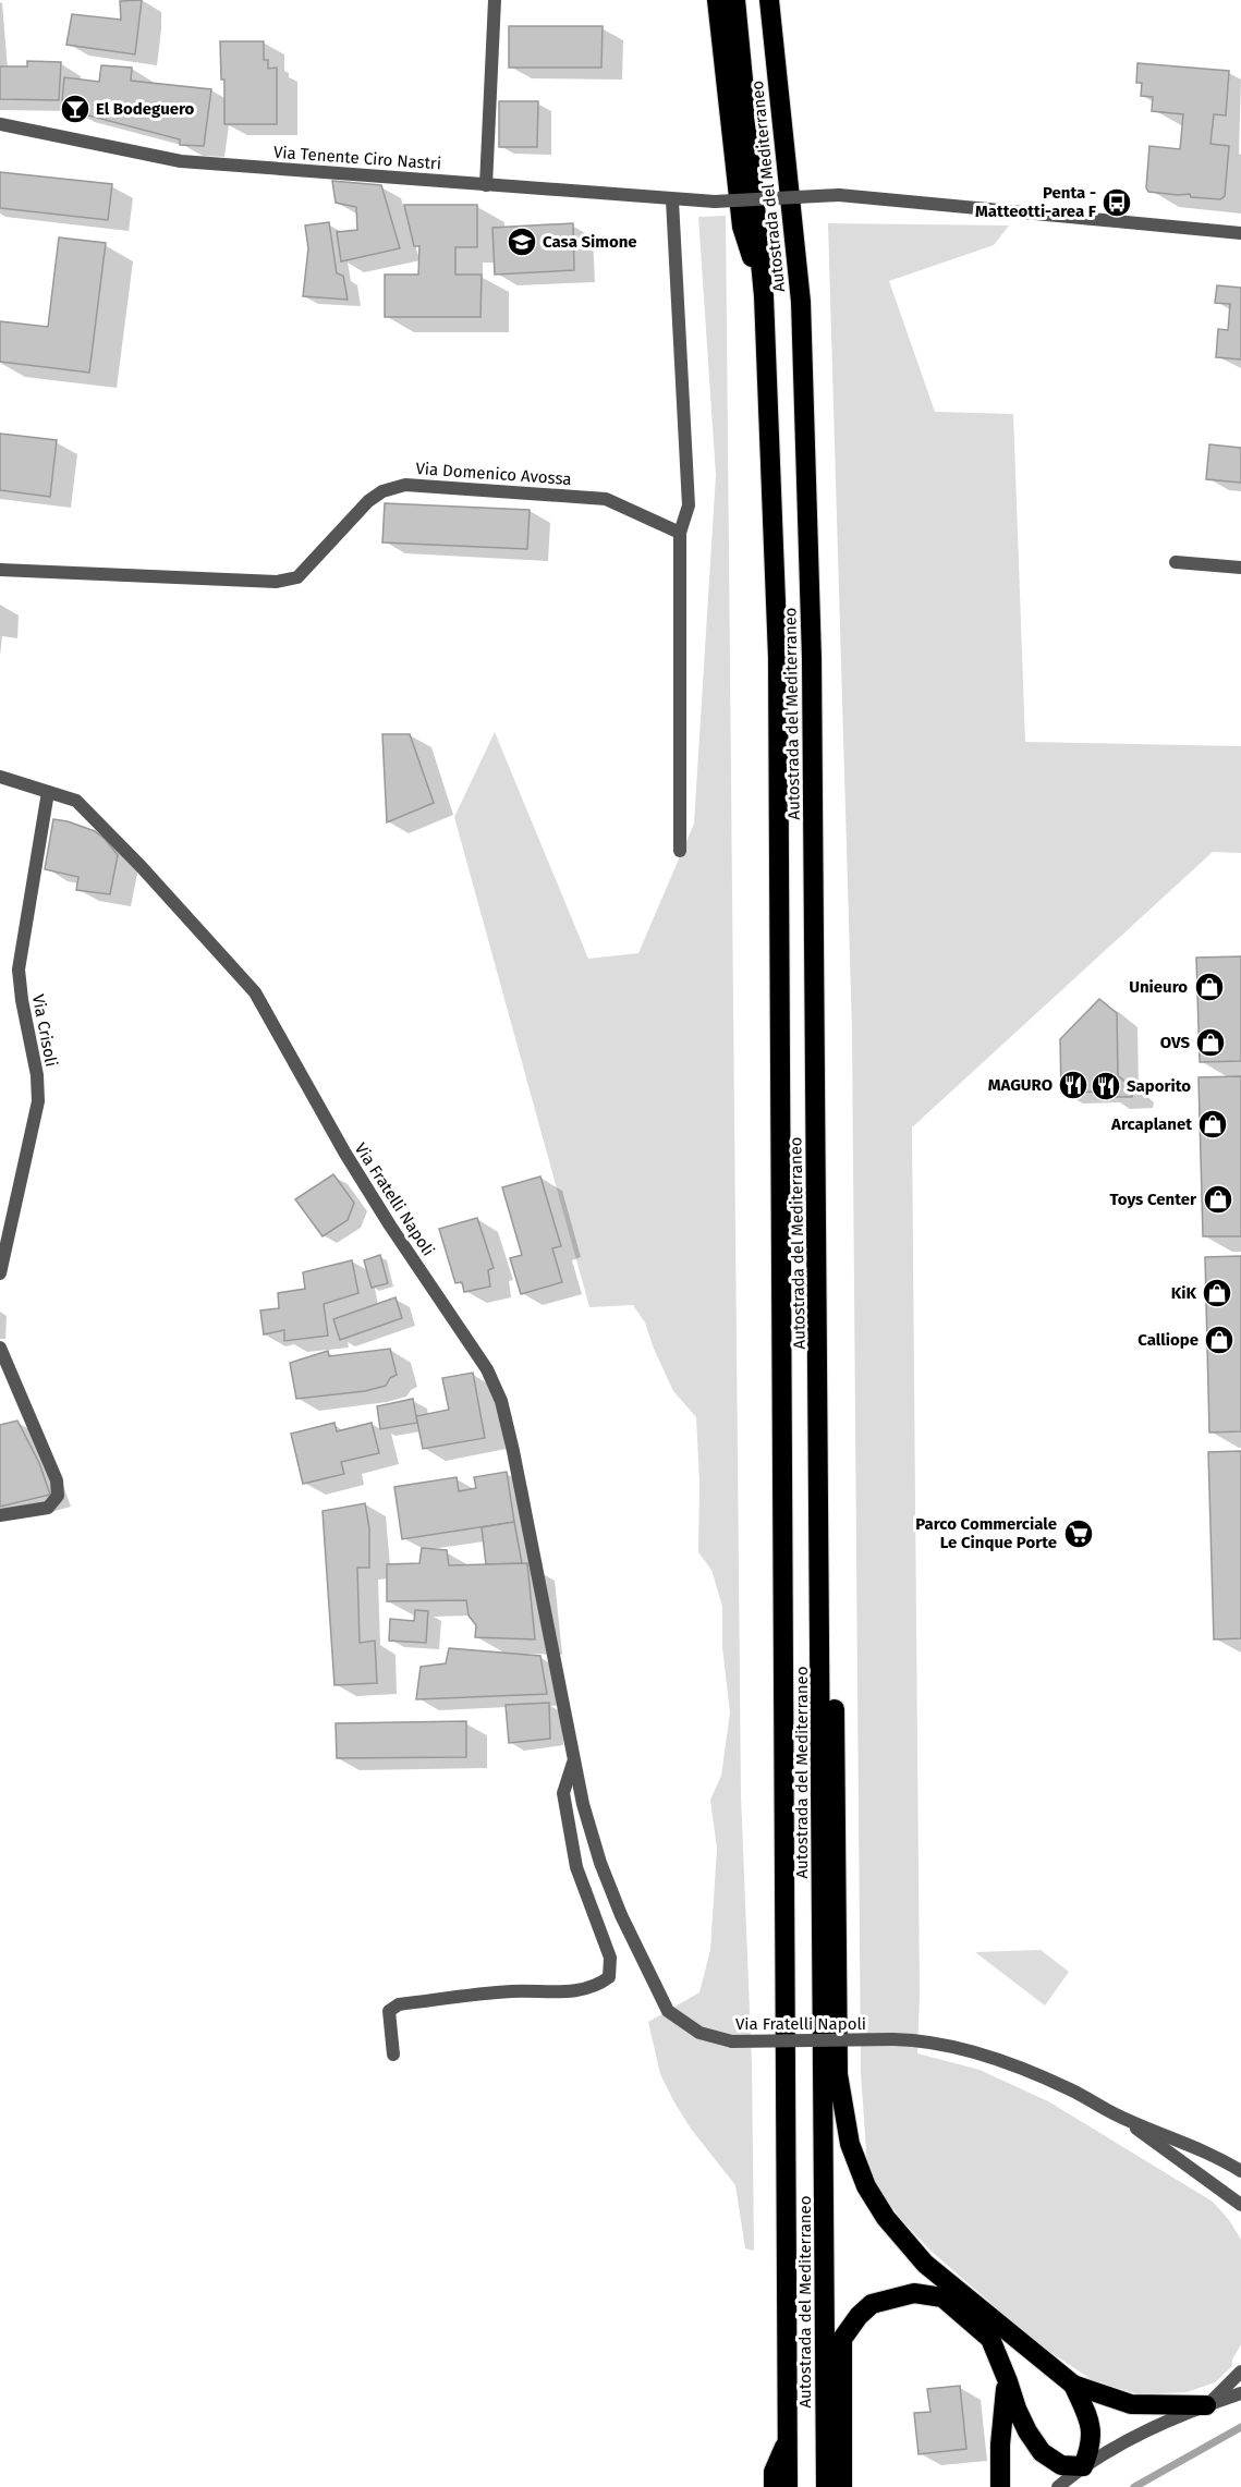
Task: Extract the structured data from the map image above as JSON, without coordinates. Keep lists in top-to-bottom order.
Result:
{
  "streets": {
    "highway": ["Autostrada del Mediterraneo"],
    "street": [
      "Via Tenente Ciro Nastri",
      "Via Domenico Avossa",
      "Via Crisoli",
      "Via Fratelli Napoli"
    ]
  },
  "crossings": [
    ["Via Crisoli", "Via Fratelli Napoli"]
  ],
  "places": {
    "bar": ["El Bodeguero"],
    "bus stop": ["Penta - Matteotti-area F"],
    "school or university": ["Casa Simone"],
    "shop": [
      "Unieuro",
      "OVS",
      "Arcaplanet",
      "Toys Center",
      "KiK",
      "Calliope"
    ],
    "restaurant": ["MAGURO", "Saporito"],
    "supermarket": ["Parco Commerciale Le Cinque Porte"]
  }
}
